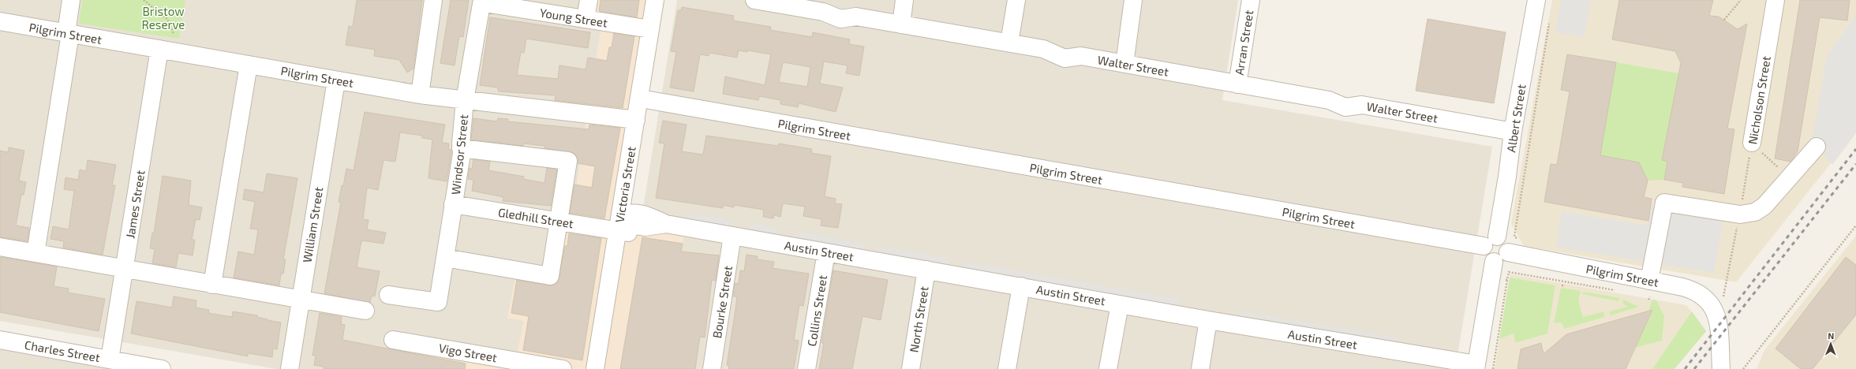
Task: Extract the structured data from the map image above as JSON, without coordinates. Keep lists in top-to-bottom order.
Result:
{
  "streets": {
    "street": [
      "Young Street",
      "Pilgrim Street",
      "Arran Street",
      "Walter Street",
      "Nicholson Street",
      "Albert Street",
      "Windsor Street",
      "Victoria Street",
      "James Street",
      "Gledhill Street",
      "William Street",
      "Austin Street",
      "Bourke Street",
      "Collins Street",
      "North Street",
      "Charles Street",
      "Vigo Street"
    ]
  },
  "crossings": [
    ["Young Street", "Windsor Street"],
    ["Young Street", "Victoria Street"],
    ["Pilgrim Street", "Albert Street"],
    ["Pilgrim Street", "Windsor Street"],
    ["Pilgrim Street", "Victoria Street"],
    ["Pilgrim Street", "James Street"],
    ["Pilgrim Street", "William Street"],
    ["Arran Street", "Walter Street"],
    ["Walter Street", "Albert Street"],
    ["Windsor Street", "Gledhill Street"],
    ["Victoria Street", "Gledhill Street"],
    ["Victoria Street", "Austin Street"],
    ["James Street", "Charles Street"],
    ["Gledhill Street", "Austin Street"],
    ["Austin Street", "Bourke Street"],
    ["Austin Street", "Collins Street"],
    ["Austin Street", "North Street"]
  ],
  "parks": ["Bristow Reserve"],
  "north": "top"
}
